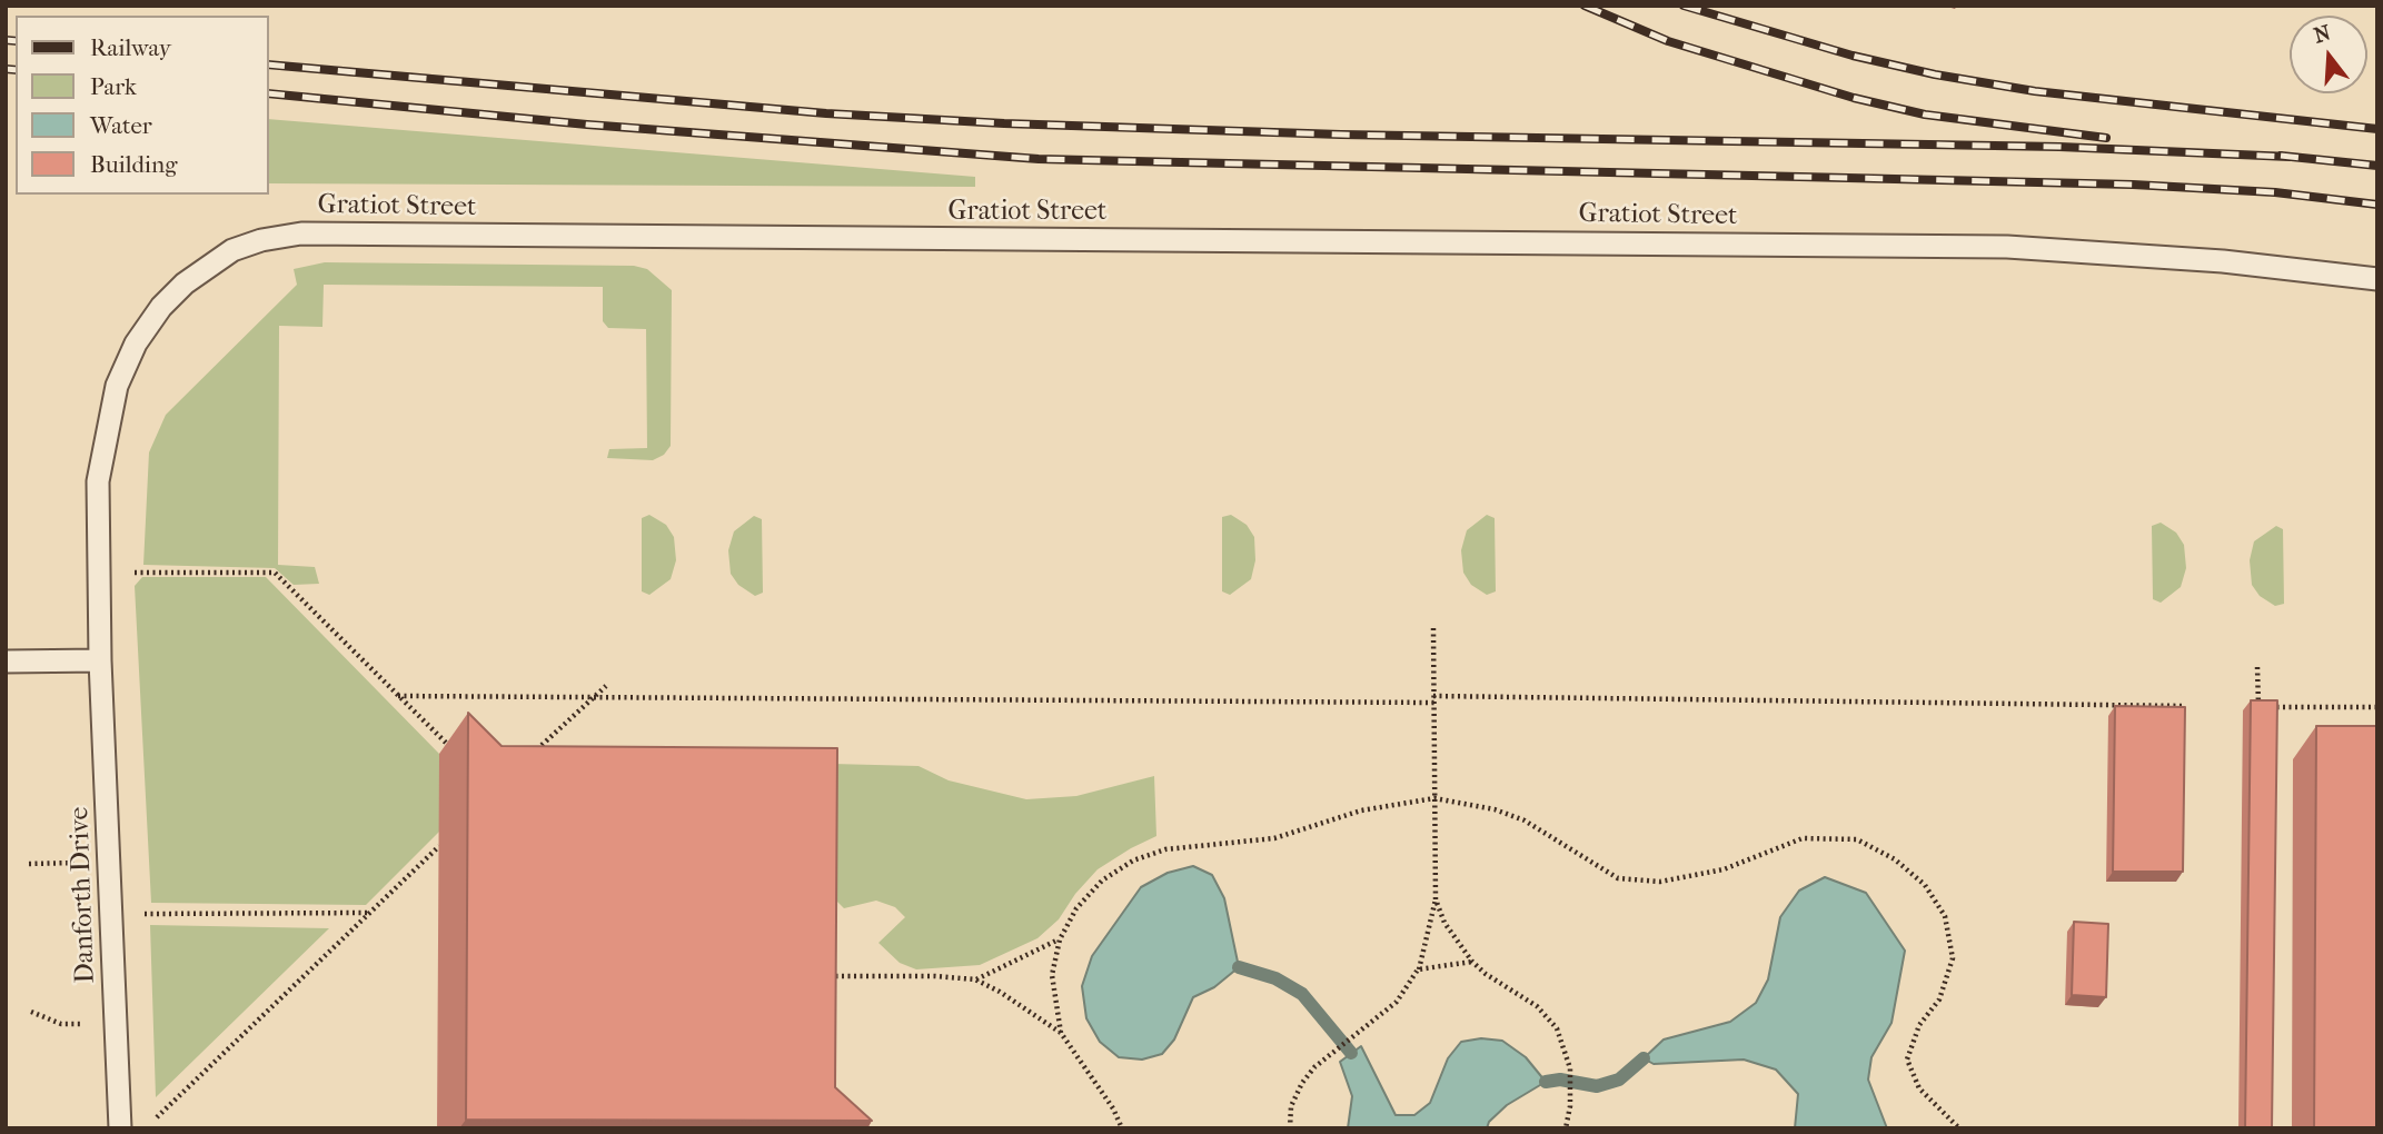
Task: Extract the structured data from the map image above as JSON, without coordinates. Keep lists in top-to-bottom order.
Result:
{
  "streets": {
    "lane": ["Gratiot Street", "Danforth Drive"]
  },
  "crossings": [
    ["Gratiot Street", "Danforth Drive"]
  ],
  "legend": [
    "Railway",
    "Park",
    "Water",
    "Building"
  ],
  "north": "top"
}
